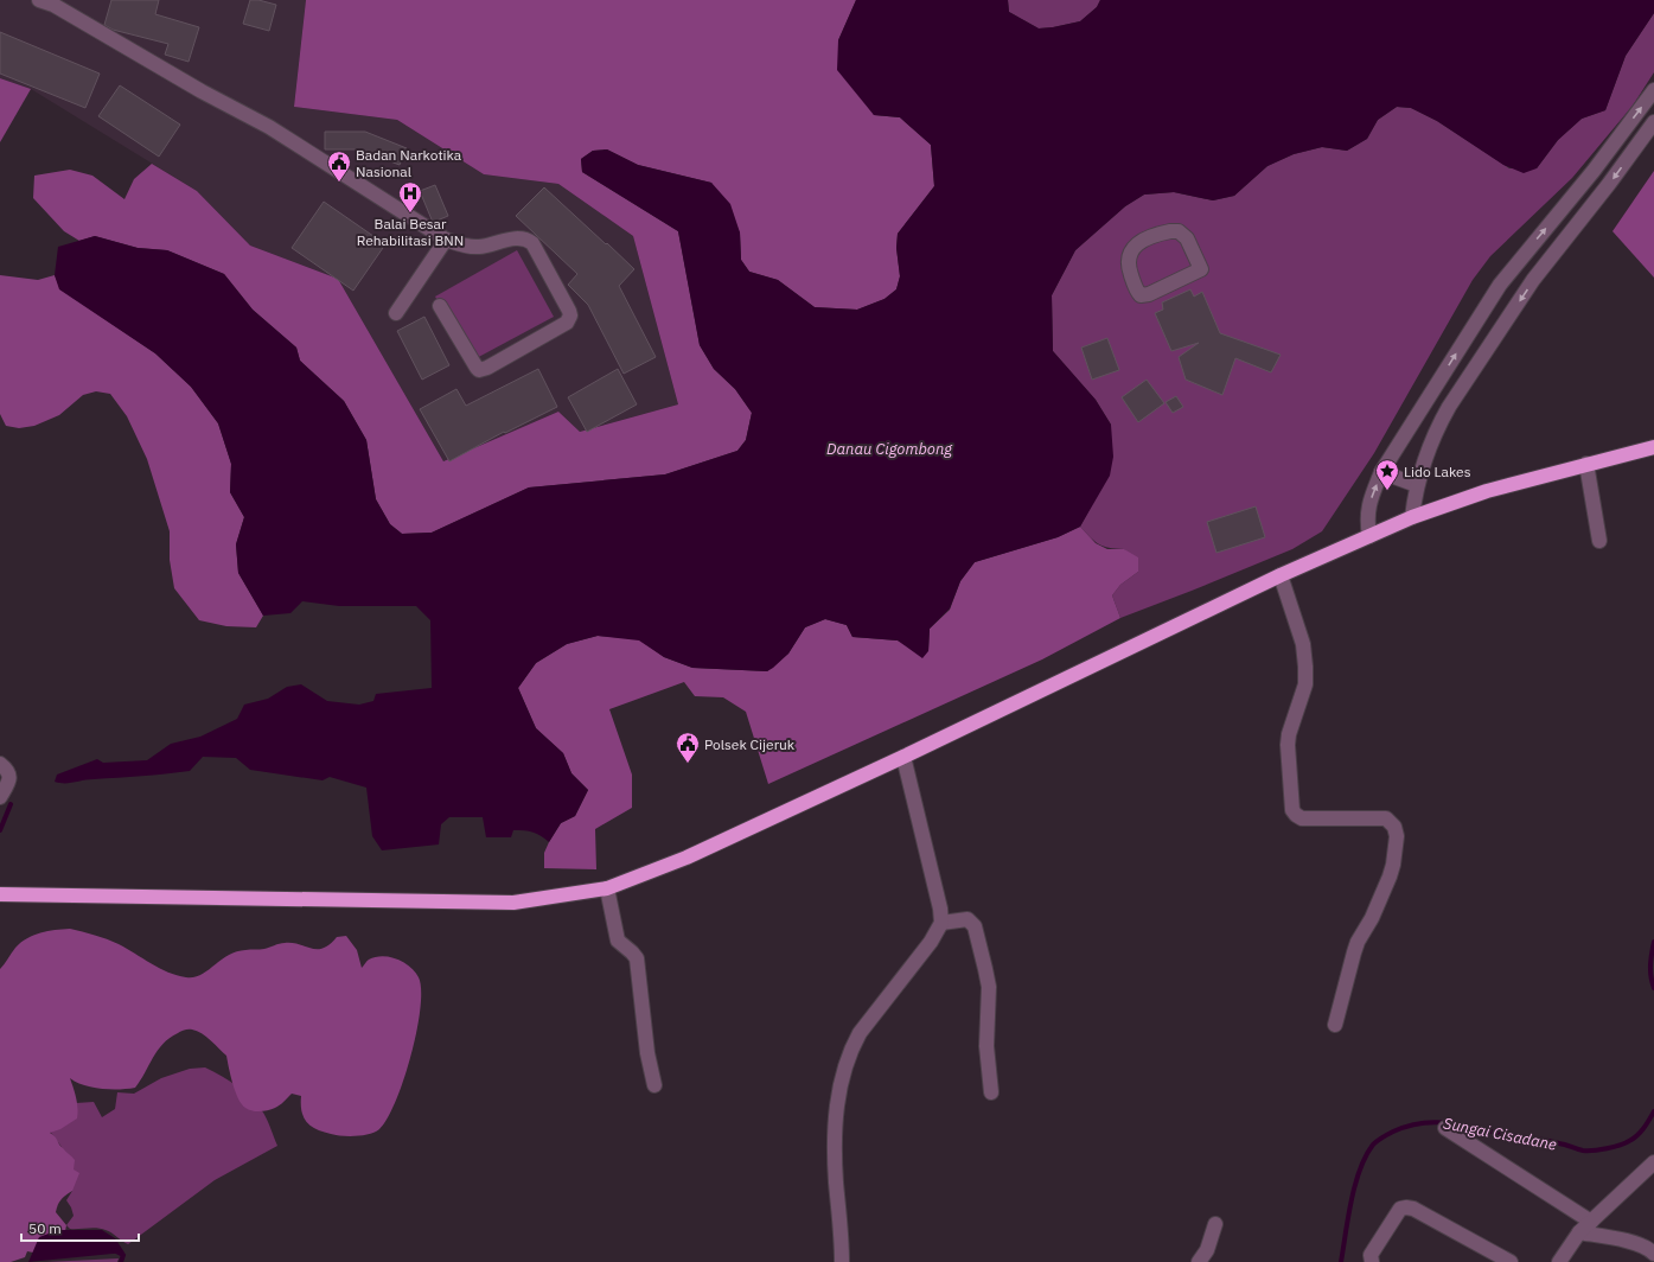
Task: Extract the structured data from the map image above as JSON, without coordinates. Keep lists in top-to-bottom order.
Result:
{
  "water": ["Danau Cigombong", "Sungai Cisadane"],
  "places": {
    "public building": ["Badan Narkotika Nasional", "Polsek Cijeruk"],
    "hospital": ["Balai Besar Rehabilitasi BNN"],
    "place": ["Lido Lakes"]
  },
  "scale_bar": "50 m"
}
